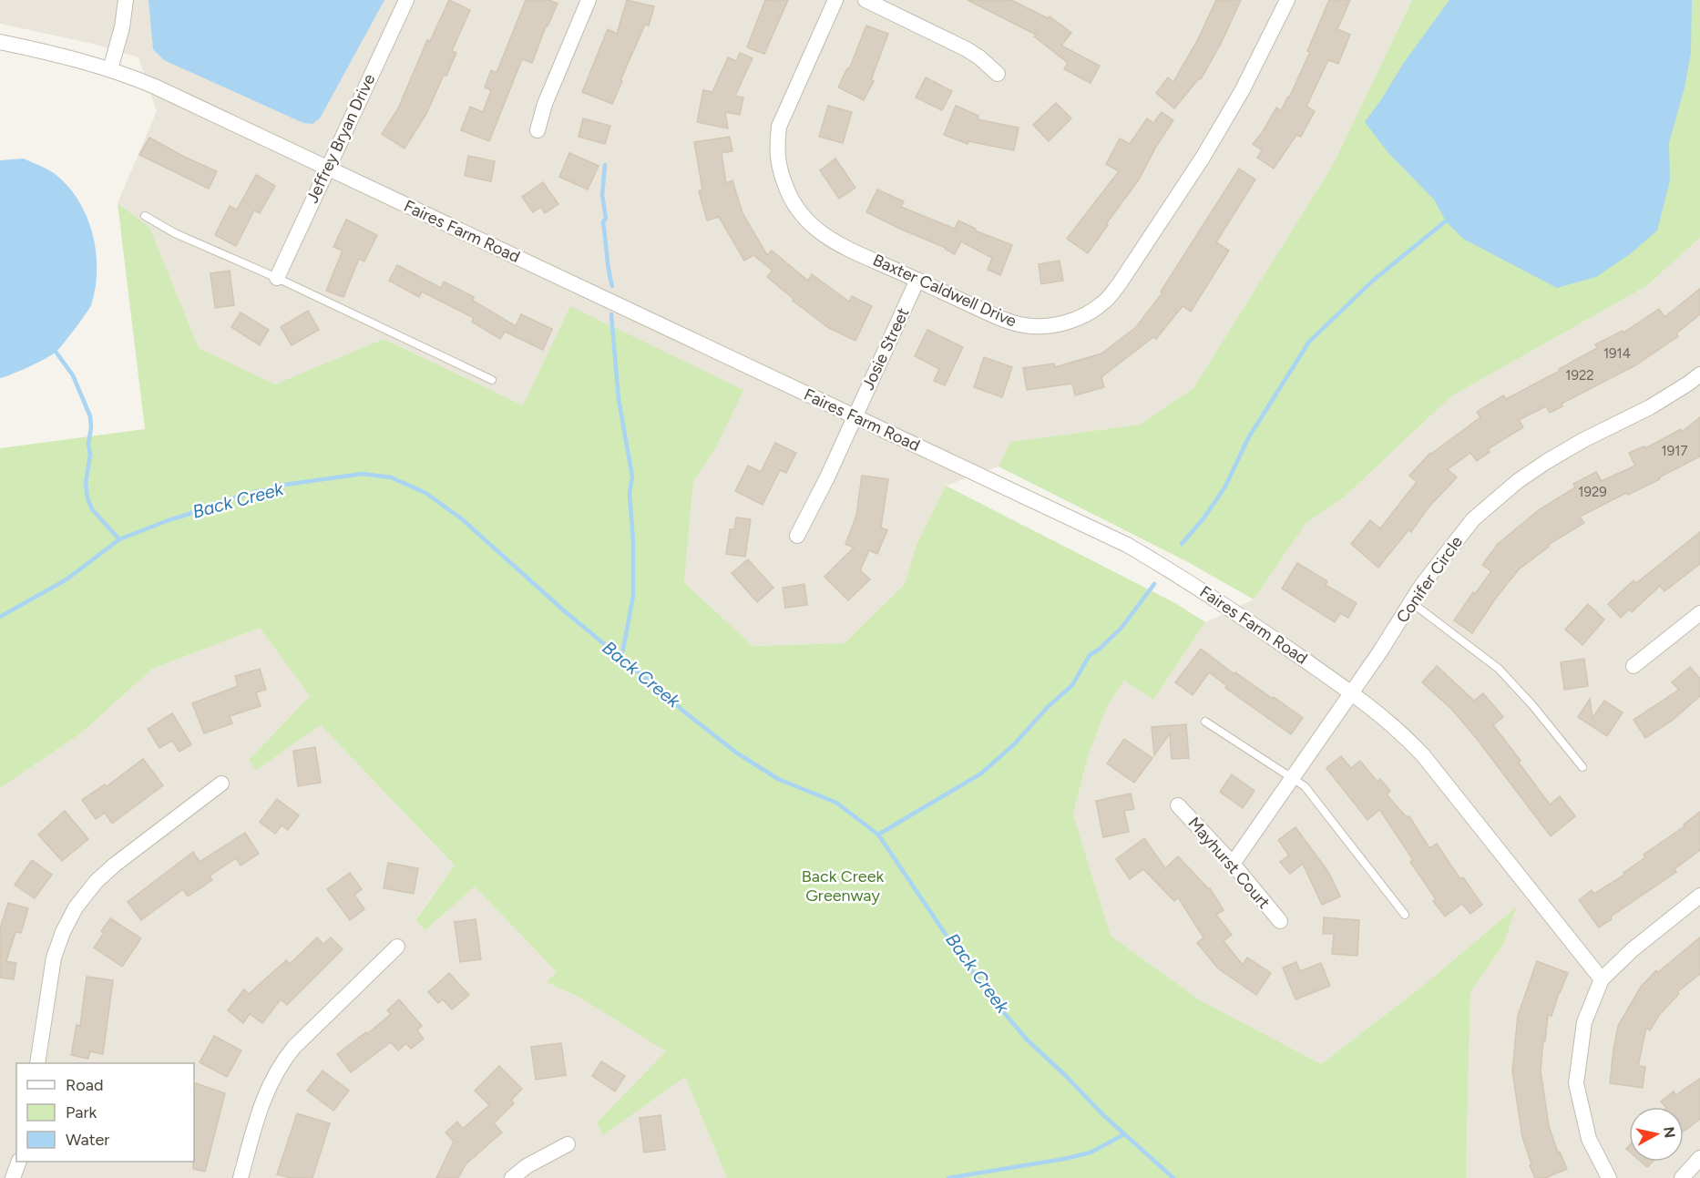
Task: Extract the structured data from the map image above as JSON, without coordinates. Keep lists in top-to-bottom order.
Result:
{
  "streets": {
    "street": [
      "Jeffrey Bryan Drive",
      "Faires Farm Road",
      "Baxter Caldwell Drive",
      "Josie Street",
      "Conifer Circle",
      "Mayhurst Court"
    ]
  },
  "crossings": [
    ["Jeffrey Bryan Drive", "Faires Farm Road"],
    ["Faires Farm Road", "Josie Street"],
    ["Faires Farm Road", "Conifer Circle"],
    ["Baxter Caldwell Drive", "Josie Street"],
    ["Conifer Circle", "Mayhurst Court"]
  ],
  "water": ["Back Creek"],
  "parks": ["Back Creek Greenway"],
  "house_numbers": [
    "1914",
    "1922",
    "1917",
    "1929"
  ],
  "legend": ["Road", "Park", "Water"],
  "north": "right"
}
